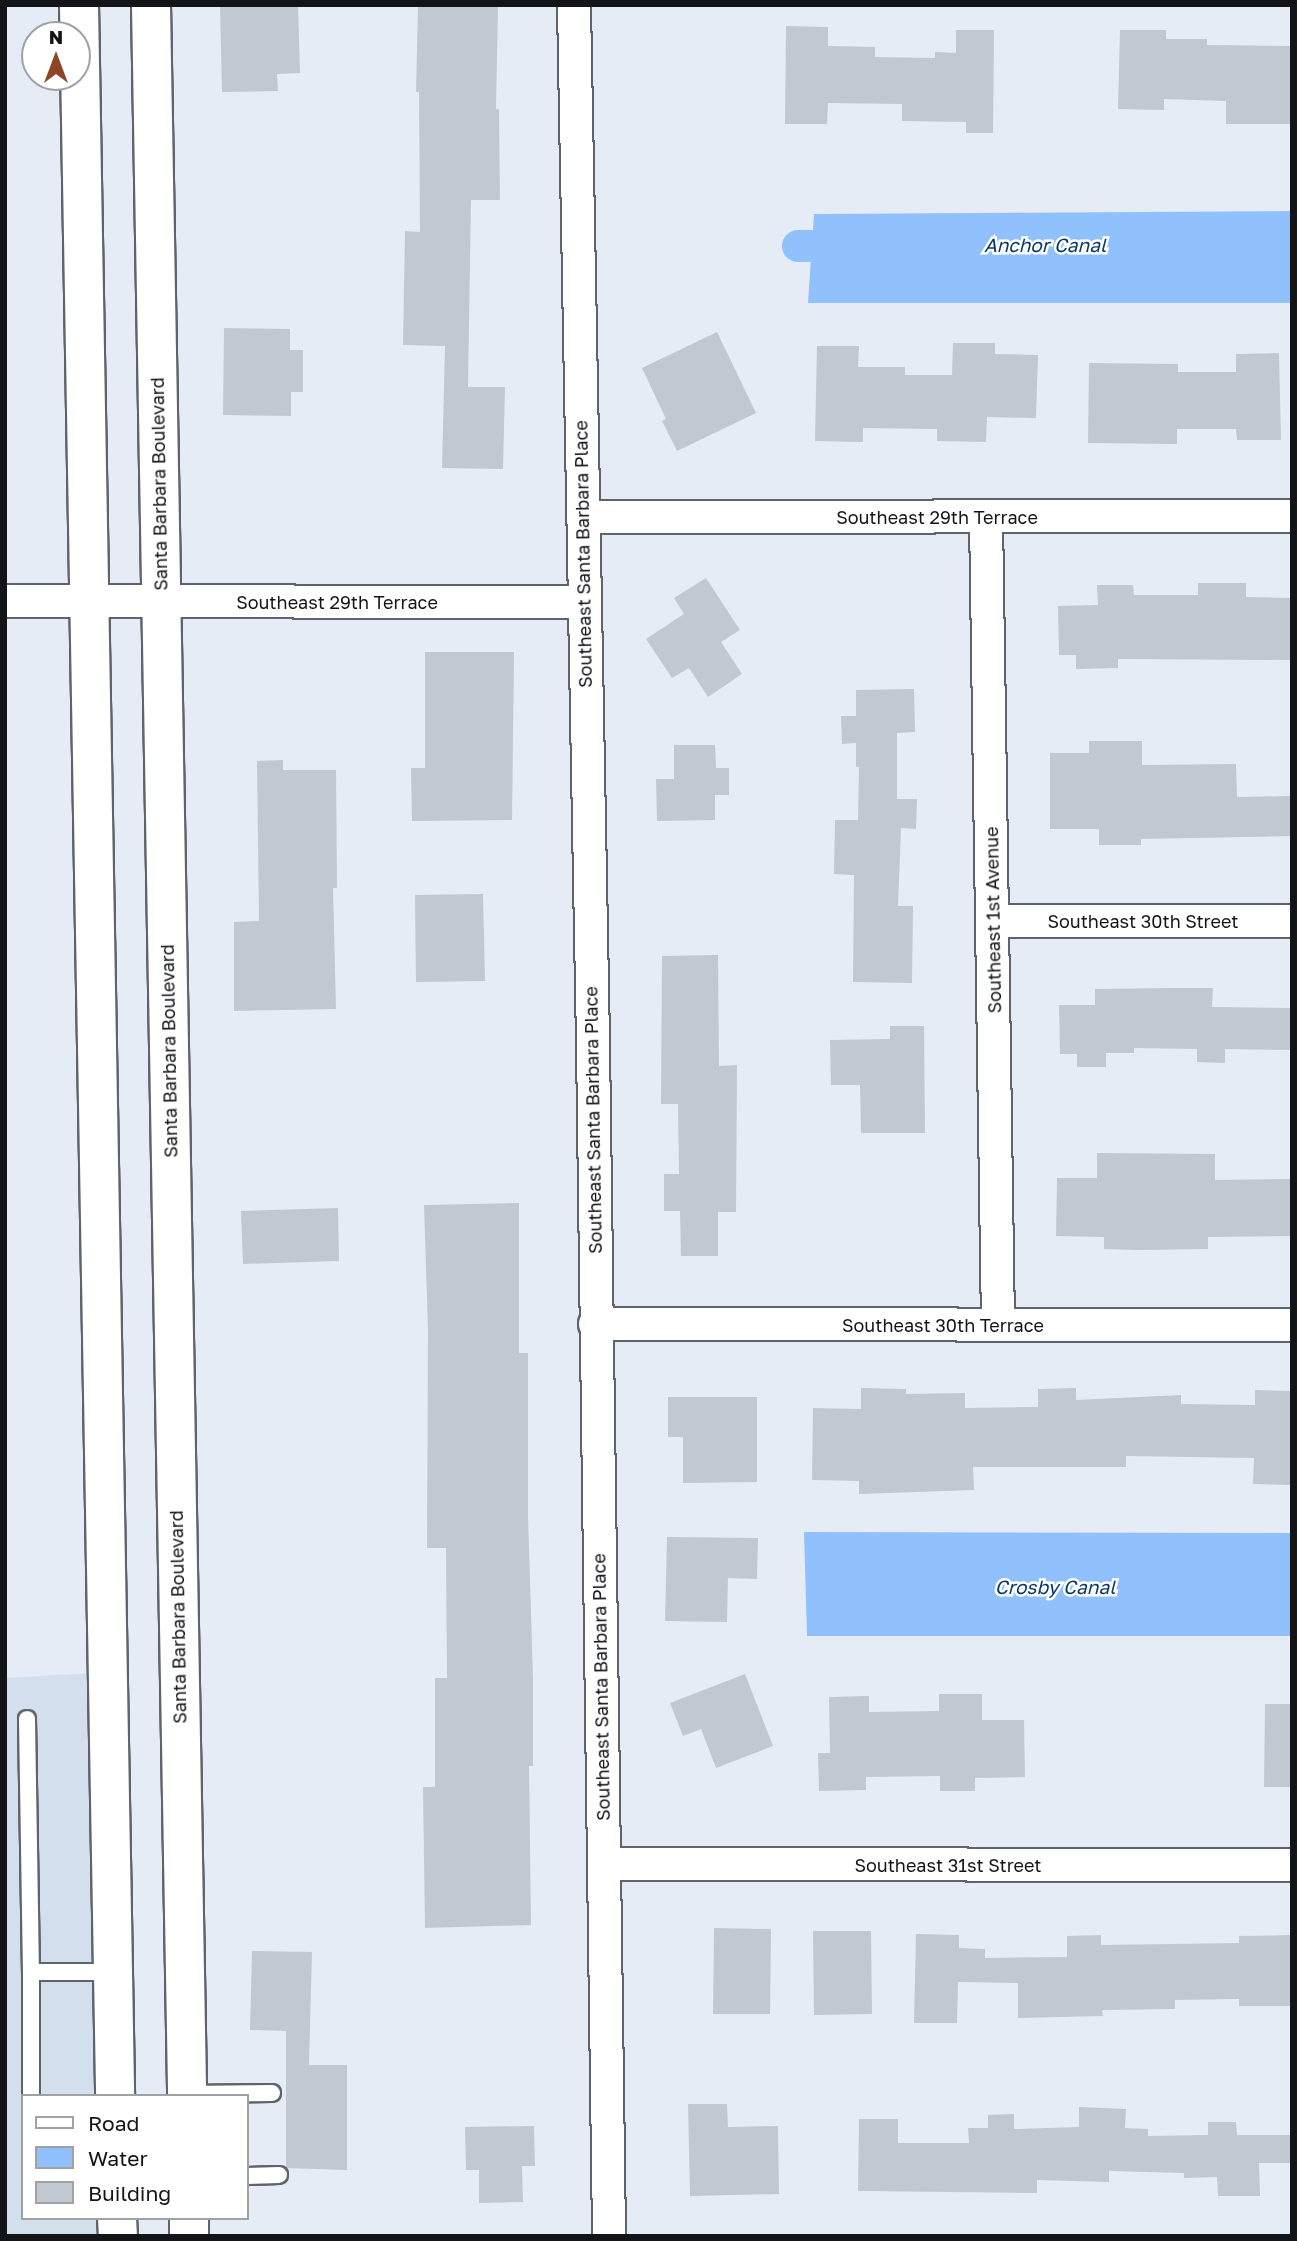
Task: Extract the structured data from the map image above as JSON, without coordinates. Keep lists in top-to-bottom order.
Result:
{
  "streets": {
    "main road": ["Santa Barbara Boulevard"],
    "street": [
      "Southeast 29th Terrace",
      "Southeast Santa Barbara Place",
      "Southeast 1st Avenue",
      "Southeast 30th Street",
      "Southeast 30th Terrace",
      "Southeast 31st Street"
    ]
  },
  "crossings": [
    ["Santa Barbara Boulevard", "Southeast 29th Terrace"],
    ["Southeast 29th Terrace", "Southeast Santa Barbara Place"],
    ["Southeast 29th Terrace", "Southeast 1st Avenue"],
    ["Southeast Santa Barbara Place", "Southeast 30th Terrace"],
    ["Southeast Santa Barbara Place", "Southeast 31st Street"],
    ["Southeast 1st Avenue", "Southeast 30th Street"],
    ["Southeast 1st Avenue", "Southeast 30th Terrace"]
  ],
  "water": ["Anchor Canal", "Crosby Canal"],
  "legend": ["Road", "Water", "Building"],
  "north": "top"
}
